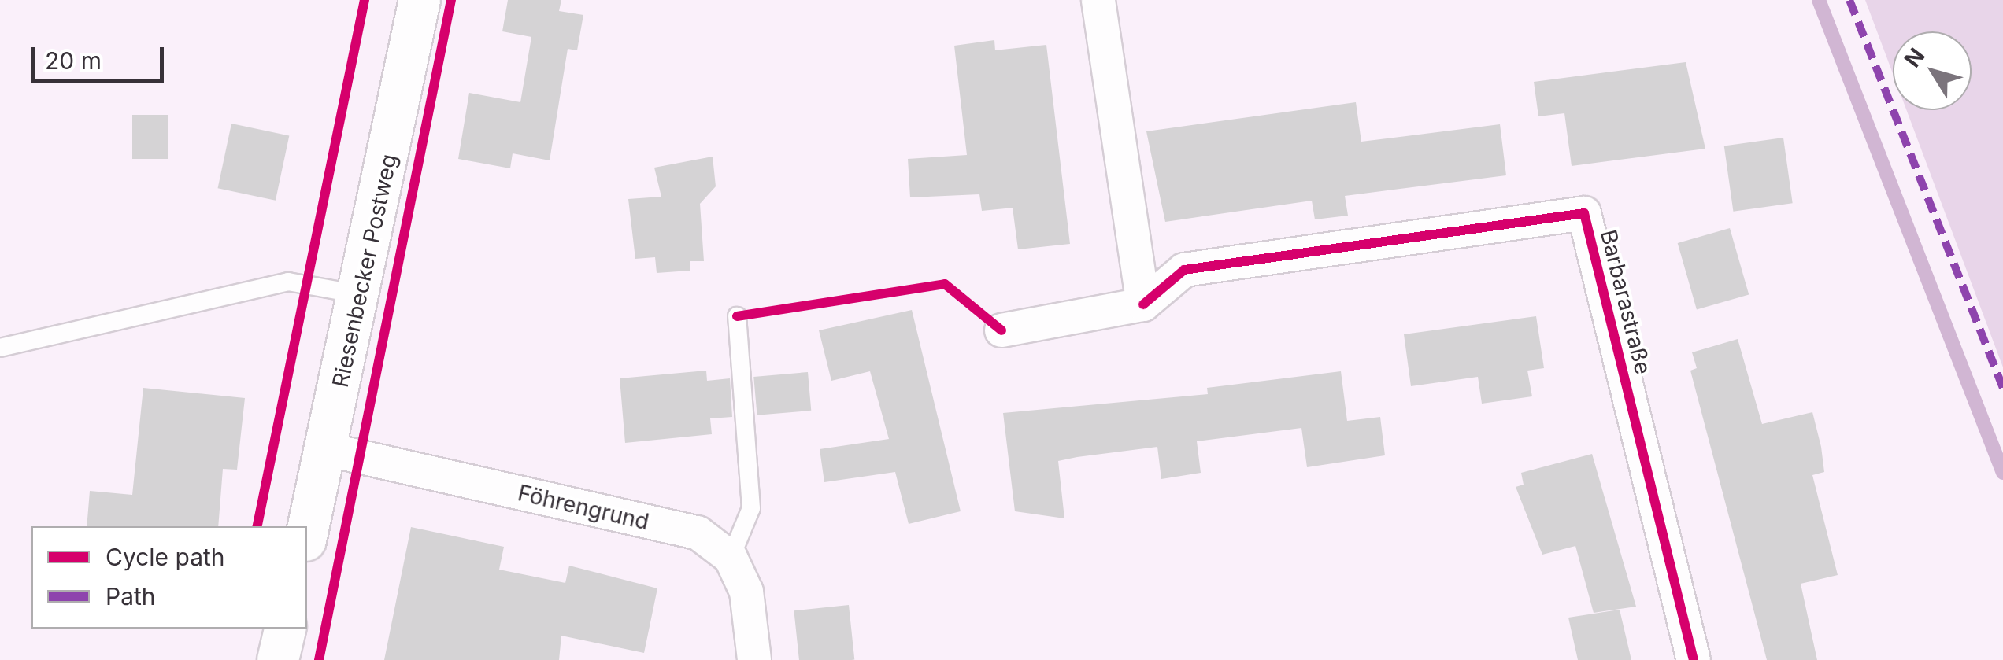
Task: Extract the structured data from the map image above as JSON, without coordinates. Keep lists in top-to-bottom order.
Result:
{
  "streets": {
    "street": ["Riesenbecker Postweg", "Barbarastraße", "Föhrengrund"]
  },
  "crossings": [
    ["Riesenbecker Postweg", "Föhrengrund"]
  ],
  "legend": ["Cycle path", "Path"],
  "scale_bar": "20 m",
  "north": "top left"
}
